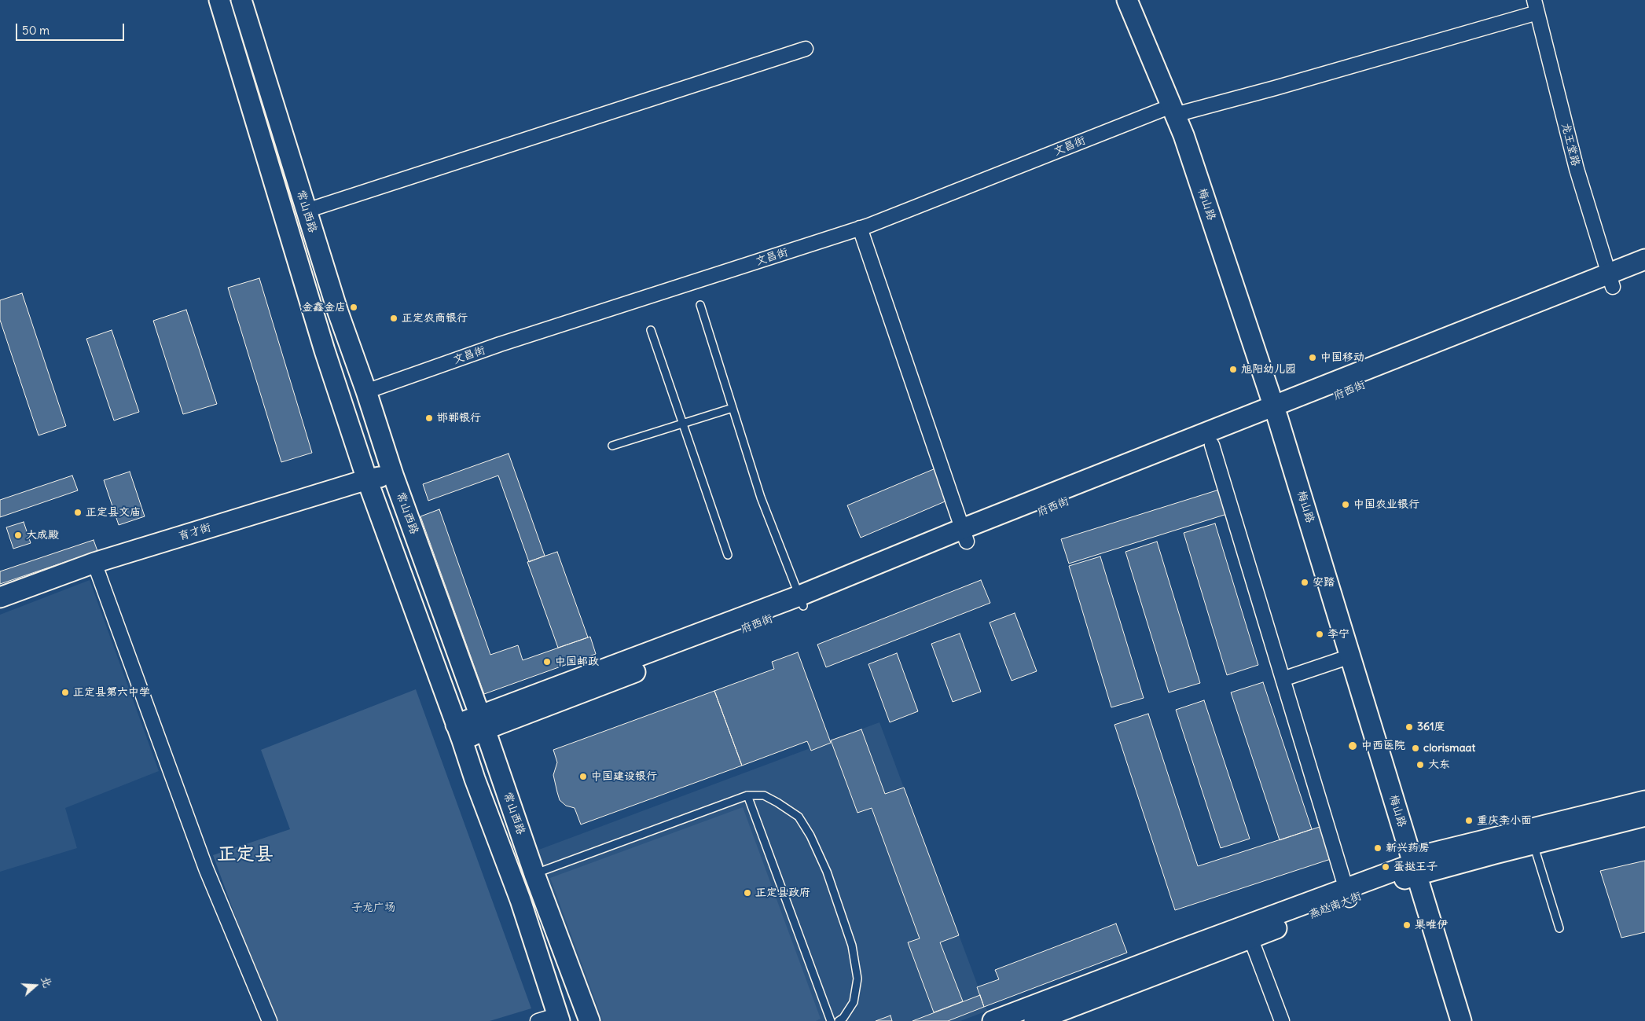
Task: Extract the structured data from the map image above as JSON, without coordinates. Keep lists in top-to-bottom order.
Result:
{
  "streets": {
    "main road": [
      "梅山路",
      "常山西路",
      "府西街",
      "育才街",
      "燕赵南大街"
    ],
    "street": ["龙王堂路", "文昌街"]
  },
  "crossings": [
    ["龙王堂路", "文昌街"],
    ["文昌街", "梅山路"],
    ["文昌街", "常山西路"],
    ["梅山路", "府西街"],
    ["常山西路", "府西街"],
    ["常山西路", "育才街"]
  ],
  "districts": ["正定县"],
  "parks": ["子龙广场"],
  "places": [
    "金鑫金店",
    "正定农商银行",
    "中国移动",
    "旭阳幼儿园",
    "邯郸银行",
    "中国农业银行",
    "正定县文庙",
    "大成殿",
    "安踏",
    "李宁",
    "中国邮政",
    "正定县第六中学",
    "361度",
    "中西医院",
    "clorismaat",
    "大东",
    "中国建设银行",
    "重庆李小面",
    "新兴药房",
    "蛋挞王子",
    "正定县政府",
    "果唯伊"
  ],
  "scale_bar": "50 m",
  "north": "right"
}
